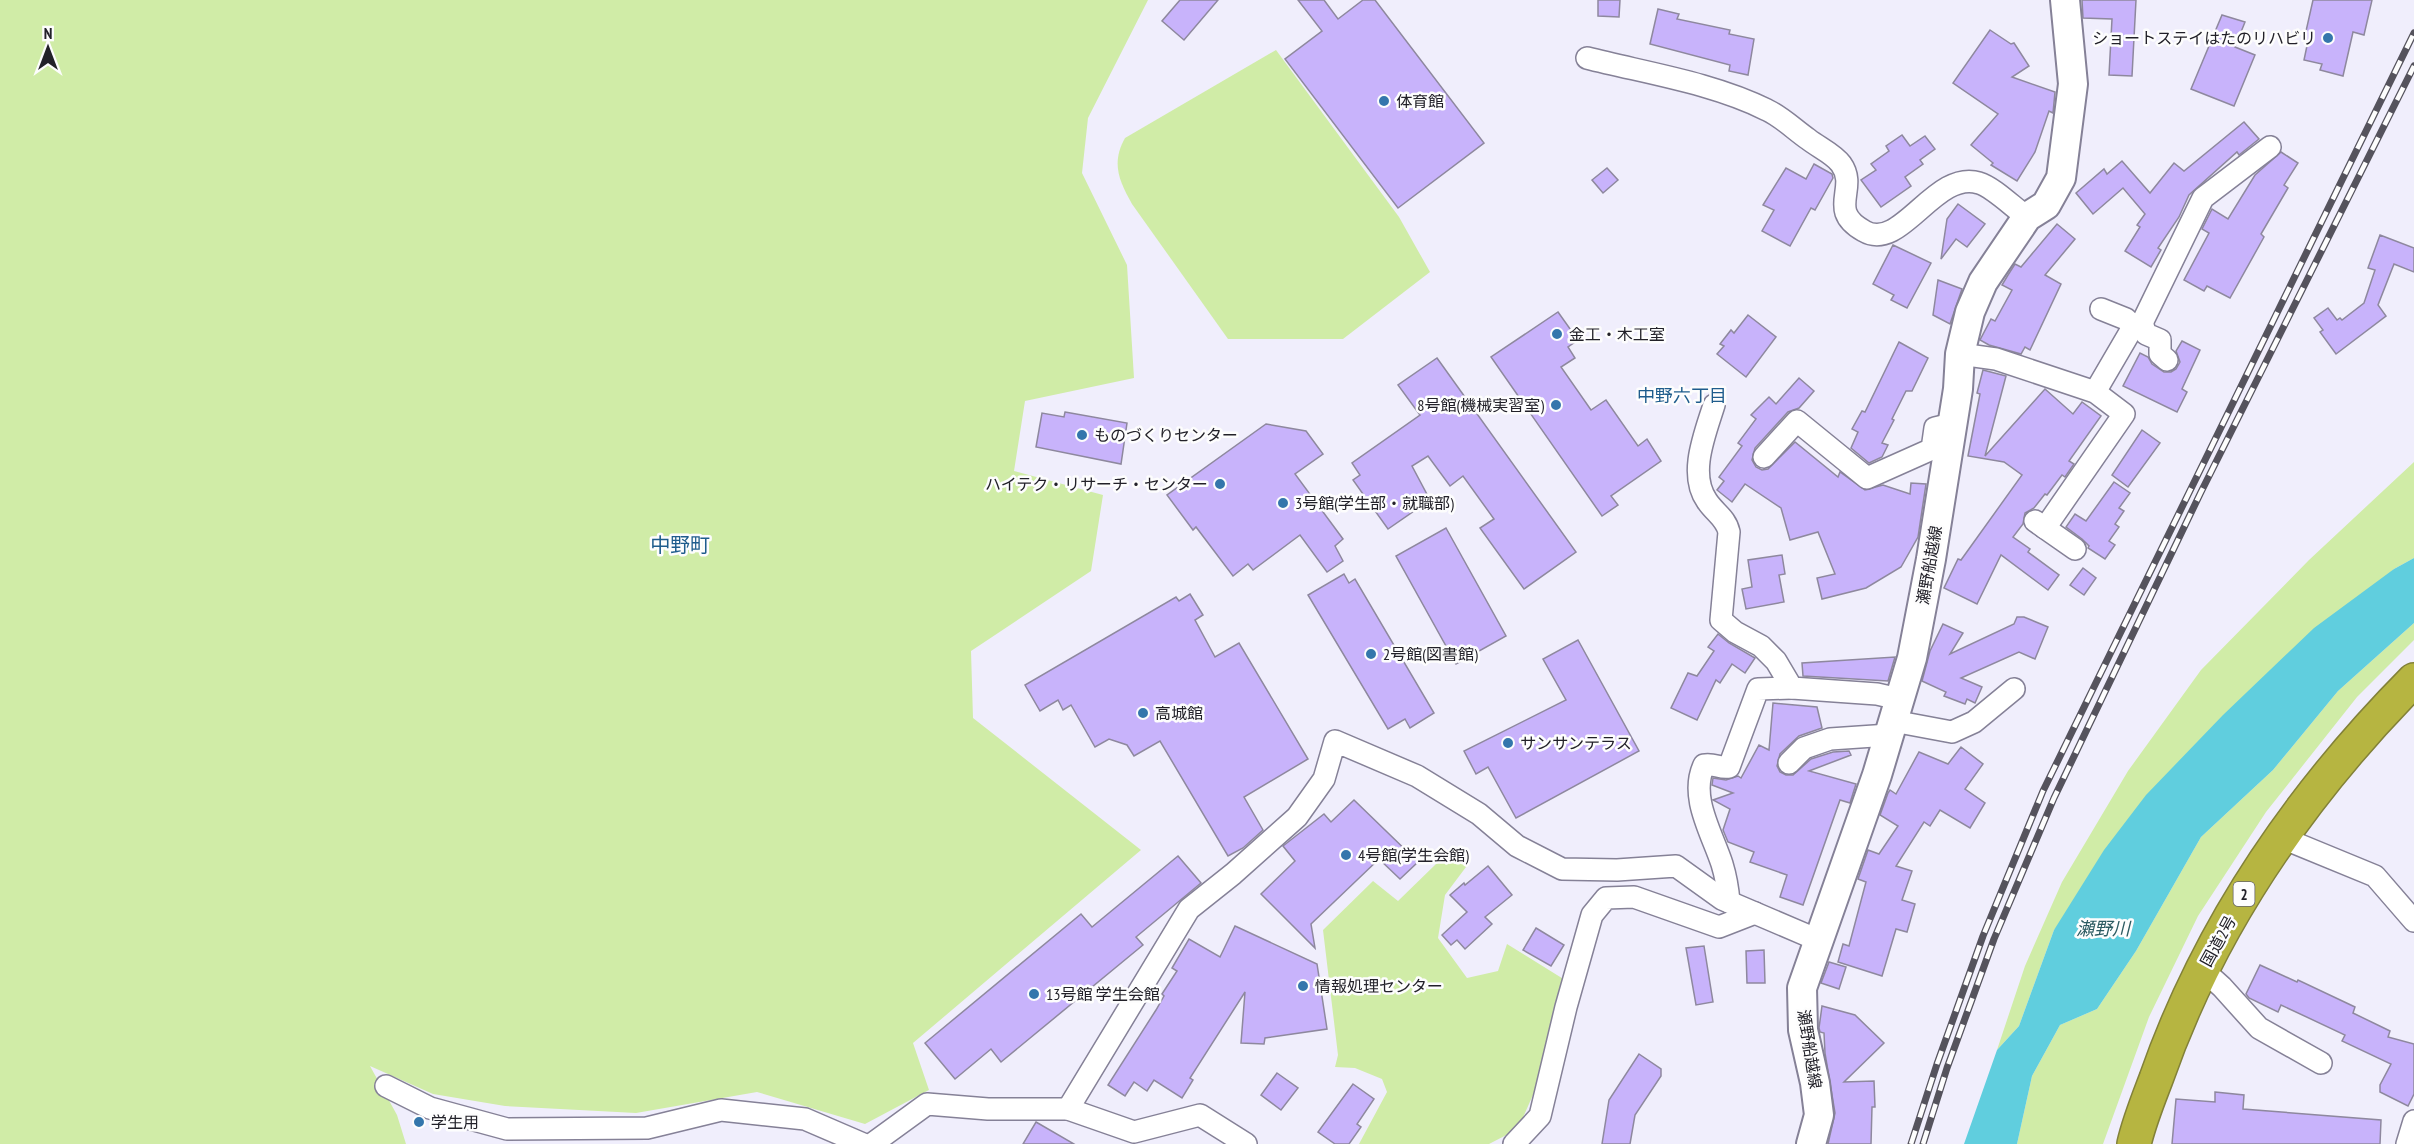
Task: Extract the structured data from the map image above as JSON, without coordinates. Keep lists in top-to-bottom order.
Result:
{
  "streets": {
    "highway": ["2", "国道2号"],
    "main road": ["瀬野船越線"]
  },
  "districts": ["中野六丁目", "中野町"],
  "water": ["瀬野川"],
  "places": [
    "ショートステイはたのリハビリ",
    "体育館",
    "金工・木工室",
    "8号館(機械実習室)",
    "ものづくりセンター",
    "ハイテク・リサーチ・センター",
    "3号館(学生部・就職部)",
    "2号館(図書館)",
    "高城館",
    "サンサンテラス",
    "4号館(学生会館)",
    "情報処理センター",
    "13号館 学生会館",
    "学生用"
  ],
  "north": "top"
}
